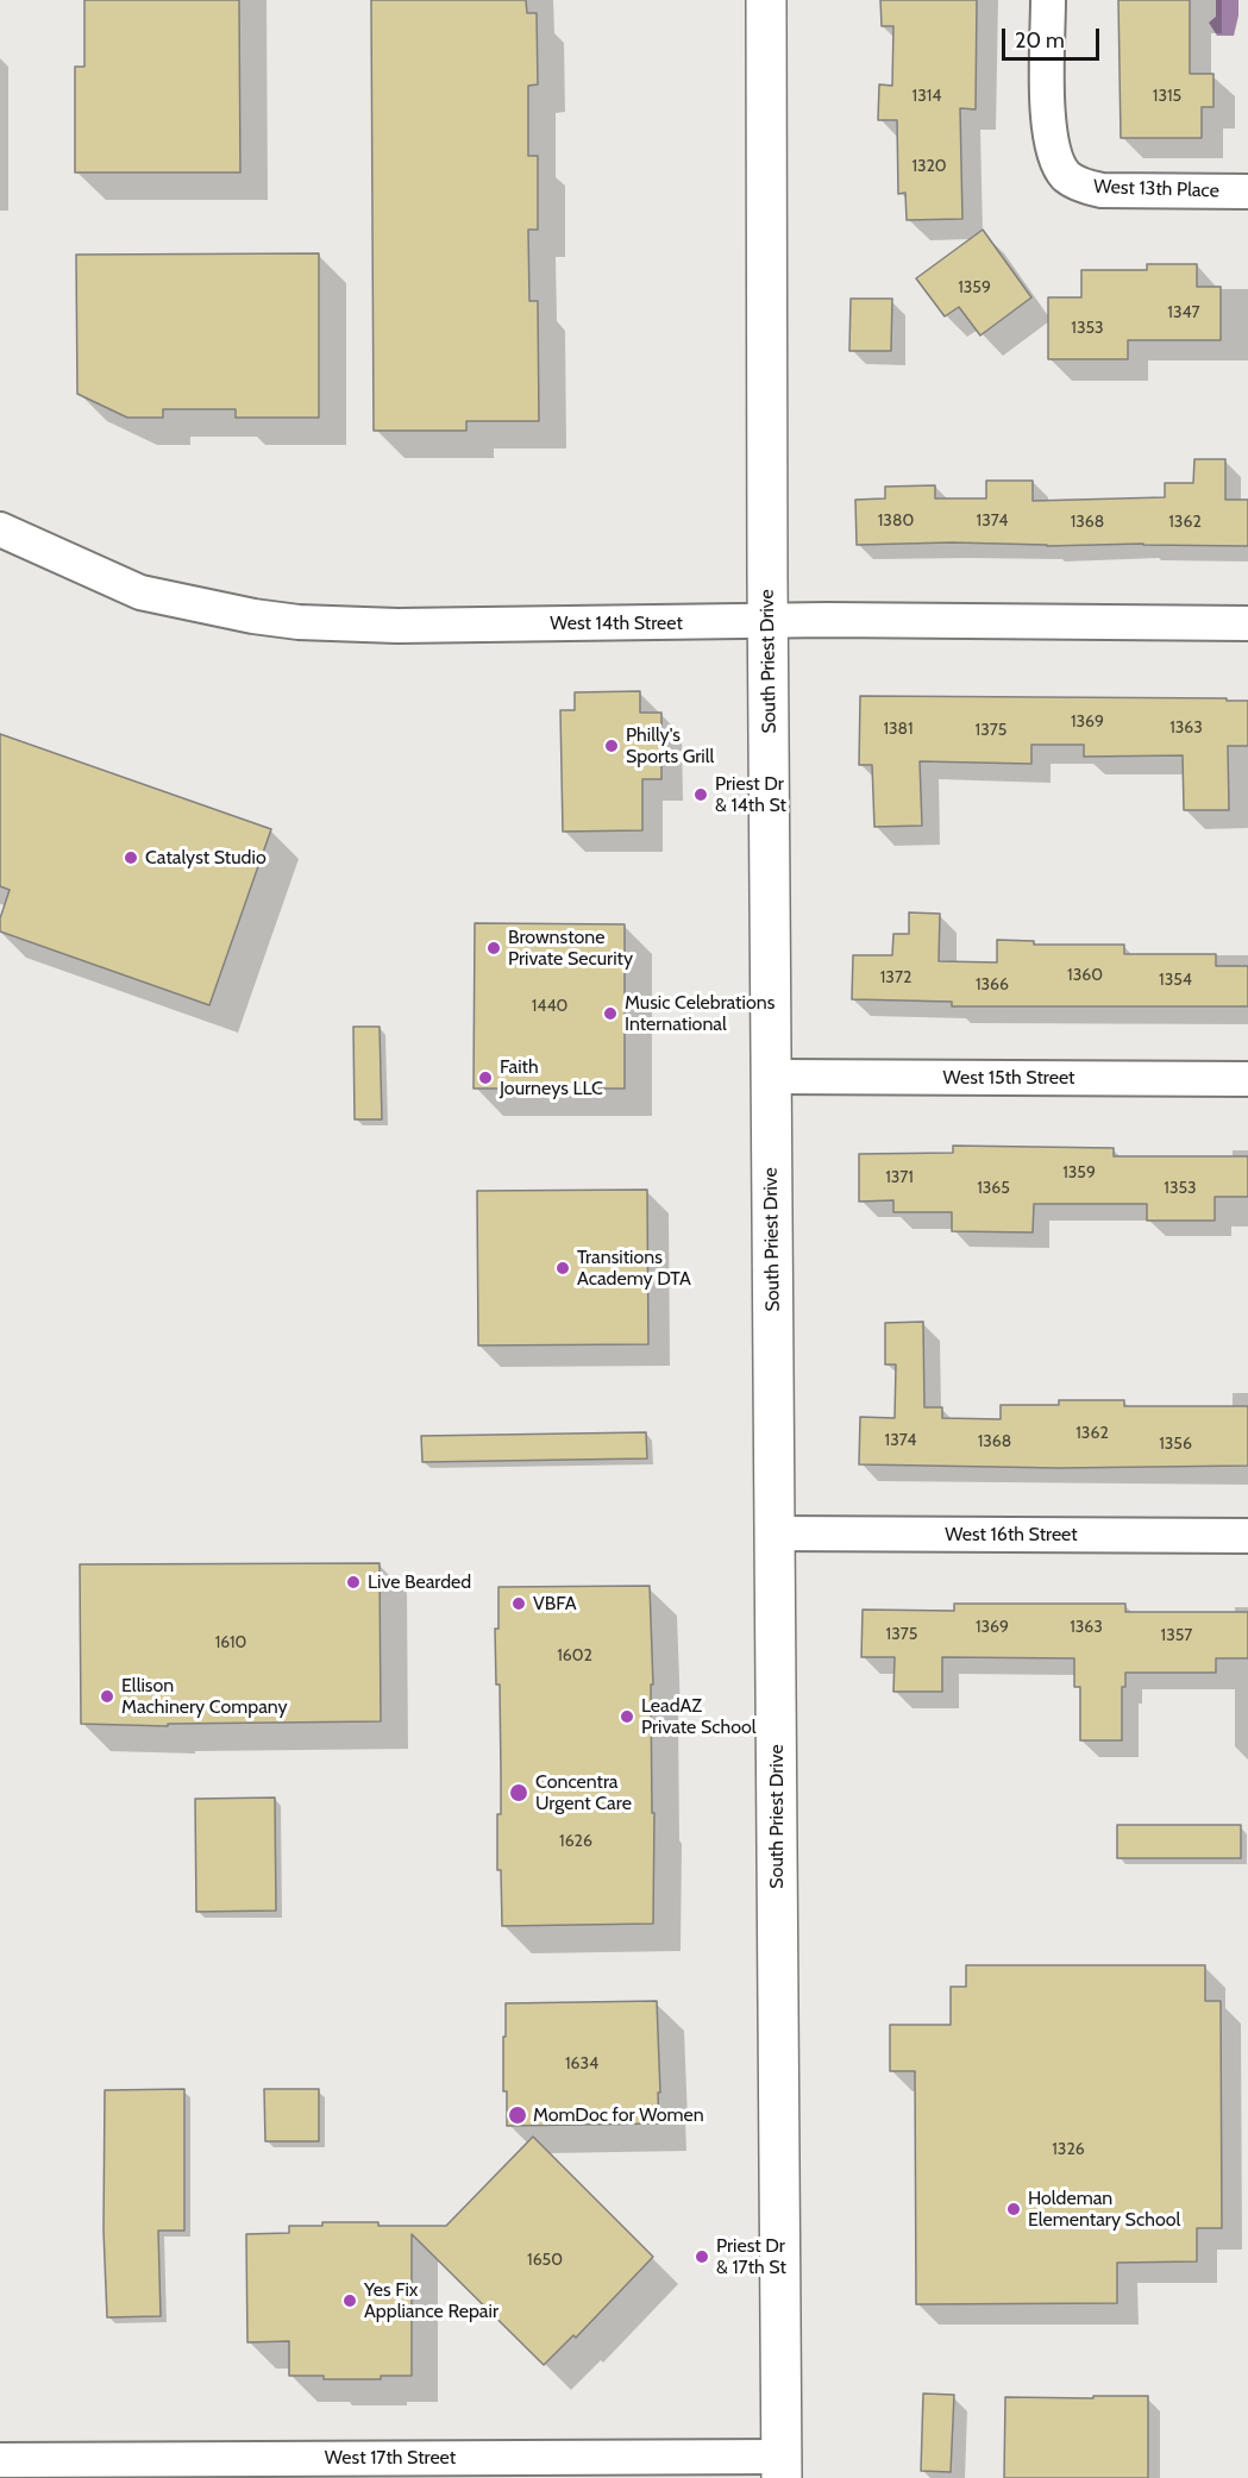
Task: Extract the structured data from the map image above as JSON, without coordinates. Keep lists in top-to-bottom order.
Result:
{
  "streets": {
    "main road": ["South Priest Drive"],
    "street": [
      "West 13th Place",
      "West 14th Street",
      "West 15th Street",
      "West 16th Street",
      "West 17th Street"
    ]
  },
  "crossings": [
    ["West 14th Street", "South Priest Drive"],
    ["South Priest Drive", "West 15th Street"],
    ["South Priest Drive", "West 16th Street"],
    ["South Priest Drive", "West 17th Street"]
  ],
  "places": [
    "Philly's Sports Grill",
    "Priest Dr & 14th St",
    "Catalyst Studio",
    "Brownstone Private Security",
    "Music Celebrations International",
    "Faith Journeys LLC",
    "Transitions Academy DTA",
    "Live Bearded",
    "VBFA",
    "Ellison Machinery Company",
    "LeadAZ Private School",
    "Concentra Urgent Care",
    "MomDoc for Women",
    "Holdeman Elementary School",
    "Priest Dr & 17th St",
    "Yes Fix Appliance Repair"
  ],
  "house_numbers": [
    "1314",
    "1315",
    "1320",
    "1359",
    "1347",
    "1353",
    "1380",
    "1374",
    "1368",
    "1362",
    "1369",
    "1363",
    "1381",
    "1375",
    "1360",
    "1372",
    "1354",
    "1366",
    "1440",
    "1359",
    "1371",
    "1365",
    "1353",
    "1362",
    "1374",
    "1368",
    "1356",
    "1369",
    "1363",
    "1375",
    "1357",
    "1610",
    "1602",
    "1626",
    "1634",
    "1326",
    "1650"
  ],
  "scale_bar": "20 m"
}
